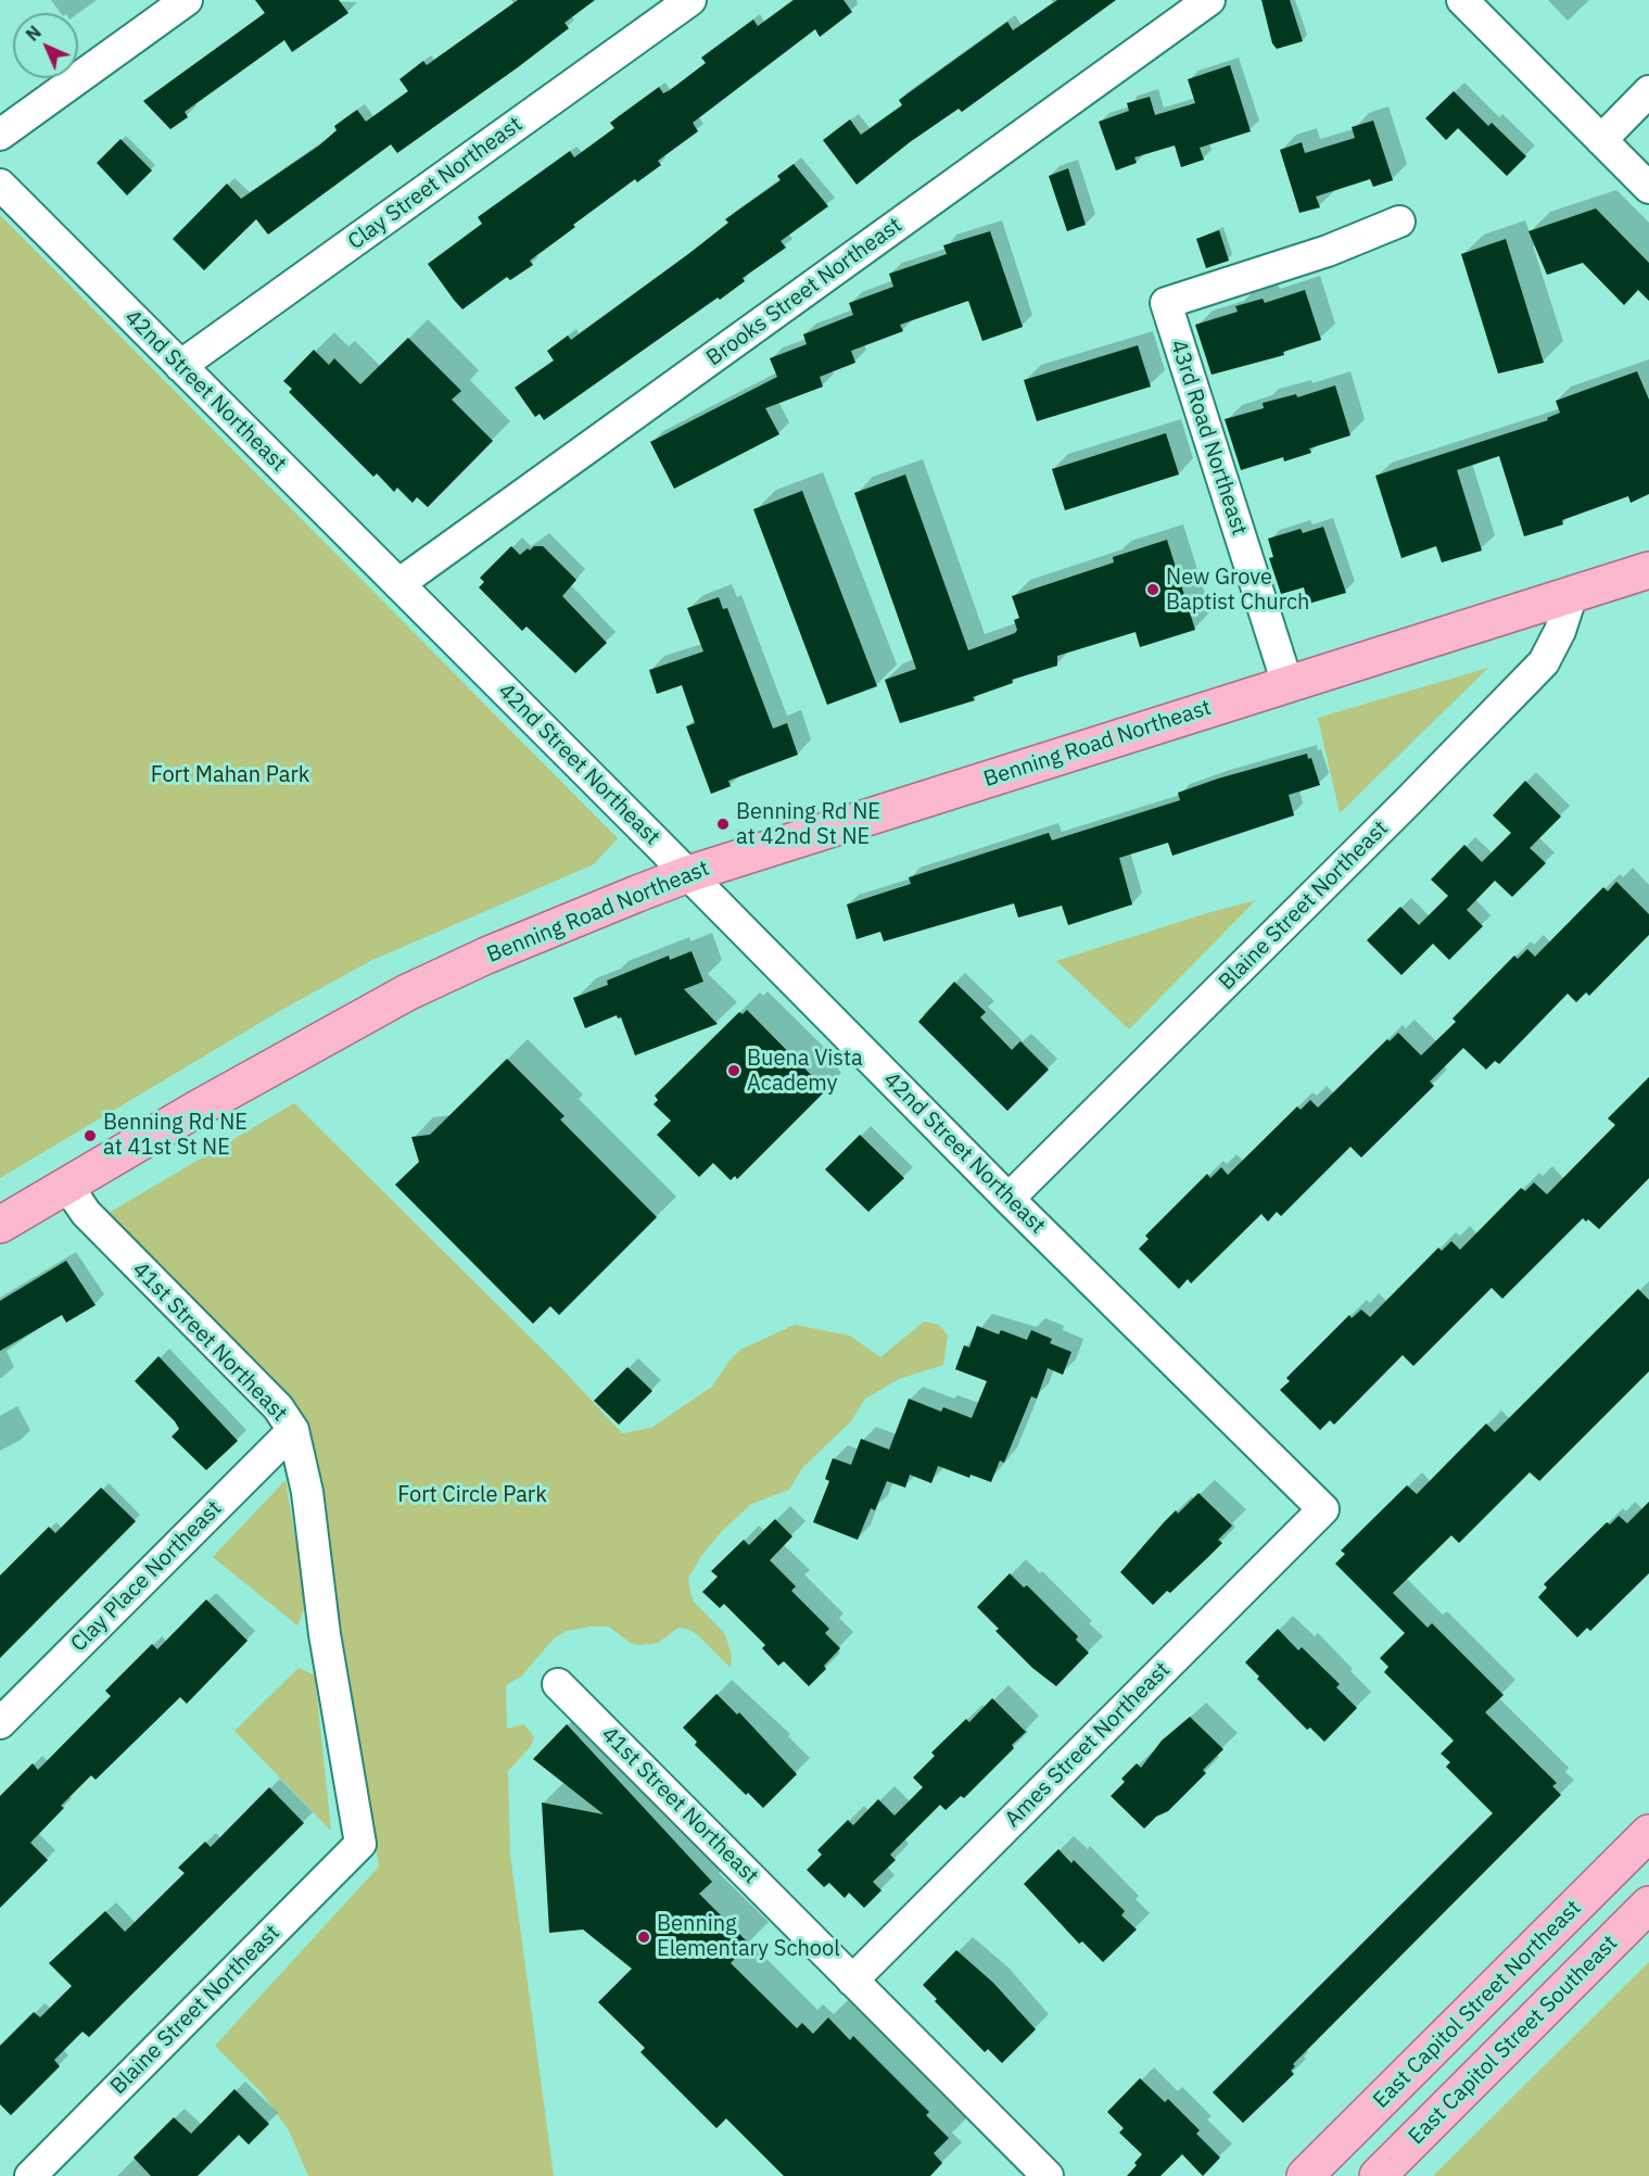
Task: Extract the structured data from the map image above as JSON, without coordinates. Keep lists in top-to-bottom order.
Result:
{
  "streets": {
    "main road": ["Benning Road Northeast", "East Capitol Street Northeast", "East Capitol Street Southeast"],
    "street": [
      "Clay Street Northeast",
      "Brooks Street Northeast",
      "42nd Street Northeast",
      "43rd Road Northeast",
      "Blaine Street Northeast",
      "41st Street Northeast",
      "Clay Place Northeast",
      "Ames Street Northeast"
    ]
  },
  "crossings": [
    ["Clay Street Northeast", "42nd Street Northeast"],
    ["Brooks Street Northeast", "42nd Street Northeast"],
    ["42nd Street Northeast", "Benning Road Northeast"],
    ["42nd Street Northeast", "Blaine Street Northeast"],
    ["42nd Street Northeast", "Ames Street Northeast"],
    ["43rd Road Northeast", "Benning Road Northeast"],
    ["Benning Road Northeast", "Blaine Street Northeast"],
    ["Benning Road Northeast", "41st Street Northeast"],
    ["Blaine Street Northeast", "41st Street Northeast"],
    ["41st Street Northeast", "Clay Place Northeast"],
    ["41st Street Northeast", "Ames Street Northeast"]
  ],
  "parks": ["Fort Mahan Park", "Fort Circle Park"],
  "places": [
    "New Grove Baptist Church",
    "Benning Rd NE at 42nd St NE",
    "Buena Vista Academy",
    "Benning Rd NE at 41st St NE",
    "Benning Elementary School"
  ],
  "north": "top left"
}
